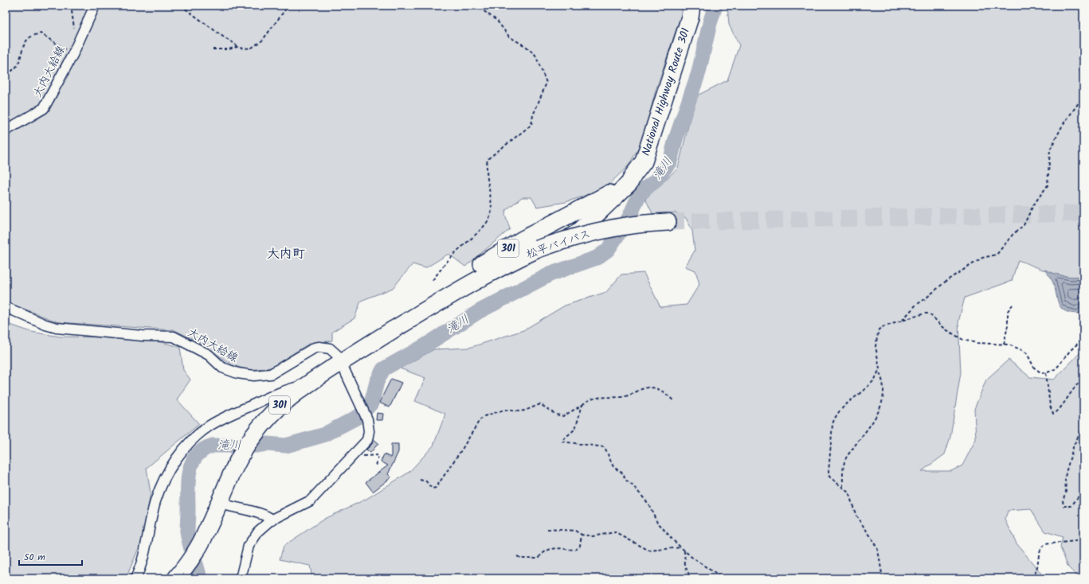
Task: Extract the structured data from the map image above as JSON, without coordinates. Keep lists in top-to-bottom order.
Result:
{
  "streets": {
    "highway": ["National Highway Route 301", "松平バイパス", "301"],
    "street": ["大内大給線"]
  },
  "crossings": [
    ["大内大給線", "301"],
    ["National Highway Route 301", "301"],
    ["松平バイパス", "301"]
  ],
  "districts": ["大内町"],
  "water": ["滝川"],
  "scale_bar": "50 m"
}
